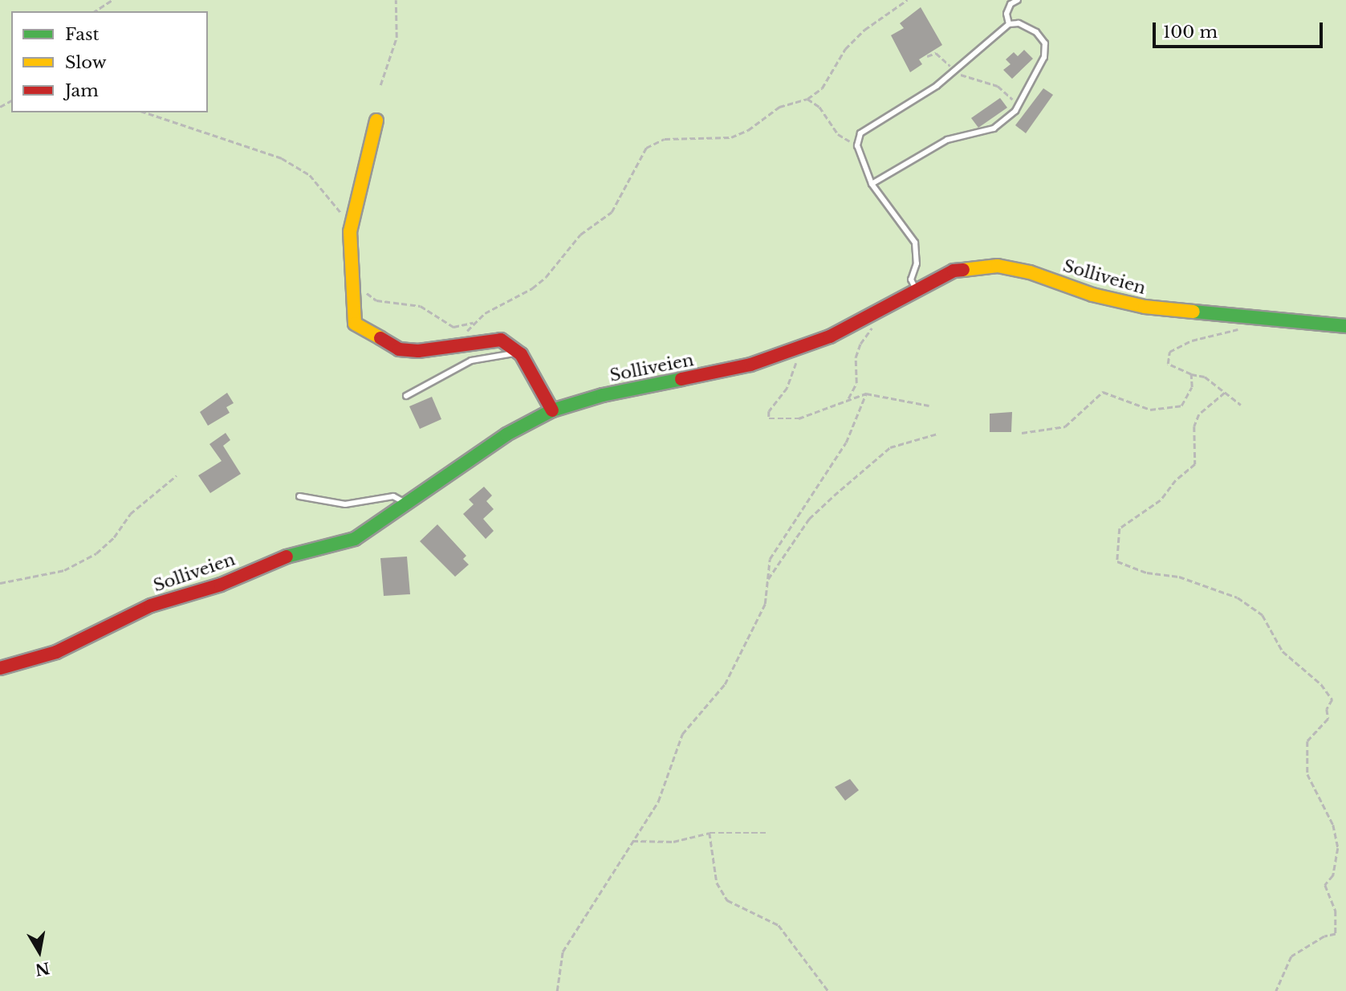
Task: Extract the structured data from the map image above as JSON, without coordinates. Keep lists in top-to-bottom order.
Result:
{
  "streets": {
    "street": ["Solliveien"]
  },
  "legend": ["Fast", "Slow", "Jam"],
  "scale_bar": "100 m",
  "north": "bottom"
}
